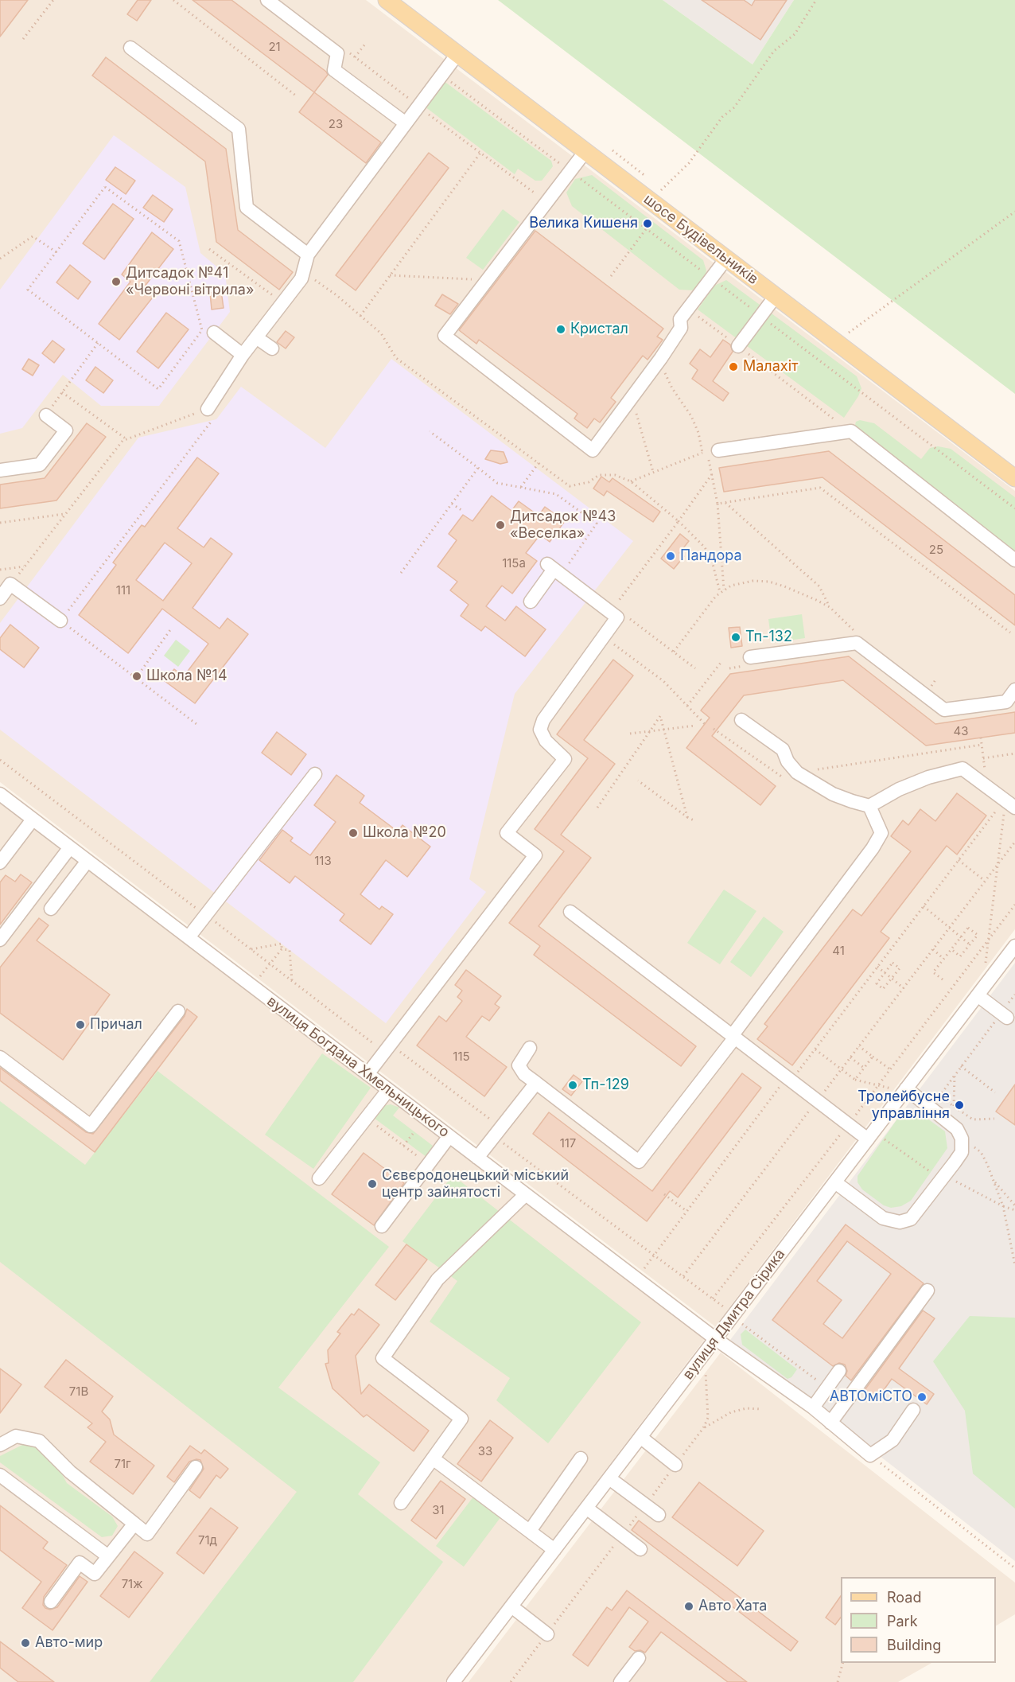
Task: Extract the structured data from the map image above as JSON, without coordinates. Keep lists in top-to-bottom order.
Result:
{
  "streets": {
    "main road": ["шосе Будівельників"],
    "street": ["вулиця Богдана Хмельницького", "вулиця Дмитра Сірика"]
  },
  "crossings": [
    ["вулиця Богдана Хмельницького", "вулиця Дмитра Сірика"]
  ],
  "places": [
    "Велика Кишеня",
    "Дитсадок №41 «Червоні вітрила»",
    "Кристал",
    "Малахіт",
    "Дитсадок №43 «Веселка»",
    "Пандора",
    "Тп-132",
    "Школа №14",
    "Школа №20",
    "Причал",
    "Тп-129",
    "Тролейбусне управління",
    "Сєвєродонецький міський центр зайнятості",
    "АВТОміСТО",
    "Авто Хата",
    "Авто-мир"
  ],
  "house_numbers": [
    "21",
    "23",
    "25",
    "115а",
    "111",
    "43",
    "113",
    "41",
    "115",
    "117",
    "71В",
    "33",
    "71г",
    "31",
    "71д",
    "71ж"
  ],
  "legend": ["Road", "Park", "Building"]
}
